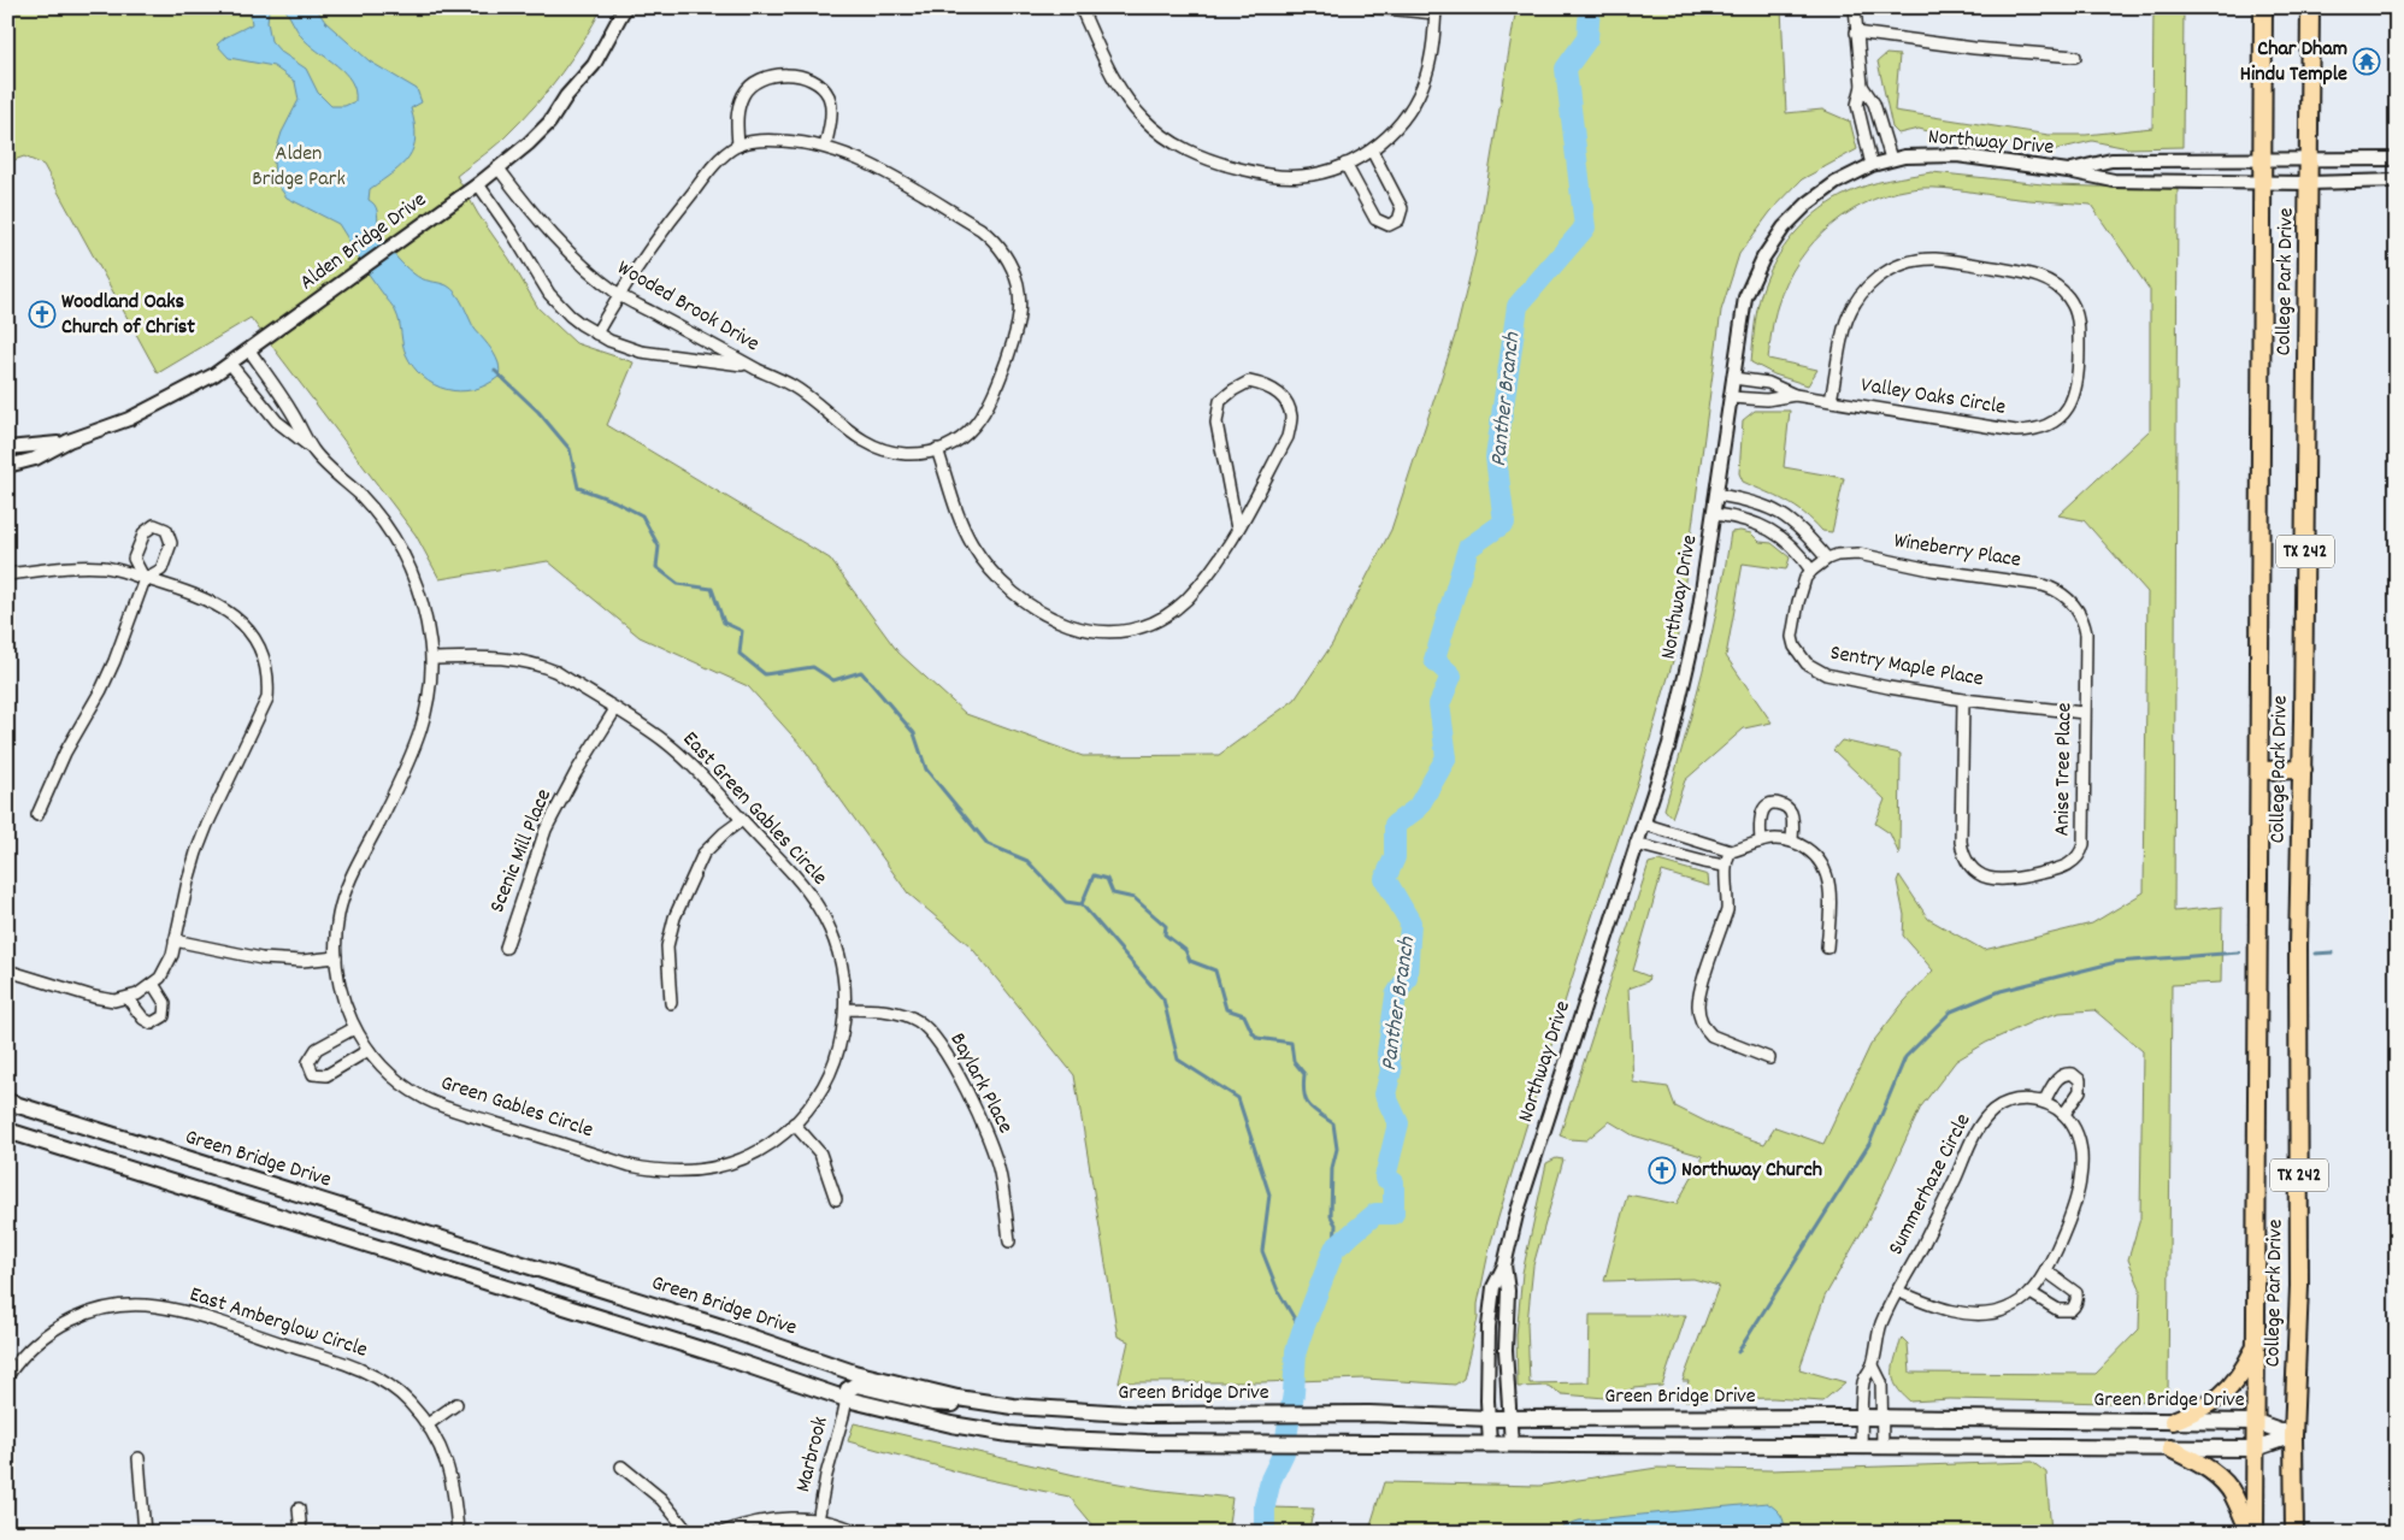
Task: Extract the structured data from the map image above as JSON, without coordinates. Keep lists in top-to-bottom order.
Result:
{
  "streets": {
    "main road": ["College Park Drive", "TX 242", "Green Bridge Drive"],
    "street": [
      "Northway Drive",
      "Alden Bridge Drive",
      "Wooded Brook Drive",
      "Valley Oaks Circle",
      "Wineberry Place",
      "Sentry Maple Place",
      "Anise Tree Place",
      "East Green Gables Circle",
      "Scenic Mill Place",
      "Baylark Place",
      "Green Gables Circle",
      "Summerhaze Circle",
      "East Amberglow Circle",
      "Marbrook"
    ]
  },
  "crossings": [
    ["Northway Drive", "College Park Drive"],
    ["Northway Drive", "Valley Oaks Circle"],
    ["Northway Drive", "Green Bridge Drive"],
    ["Alden Bridge Drive", "Wooded Brook Drive"],
    ["Alden Bridge Drive", "Green Gables Circle"],
    ["College Park Drive", "Green Bridge Drive"],
    ["Wineberry Place", "Sentry Maple Place"],
    ["Wineberry Place", "Anise Tree Place"],
    ["Sentry Maple Place", "Anise Tree Place"],
    ["East Green Gables Circle", "Scenic Mill Place"],
    ["East Green Gables Circle", "Baylark Place"],
    ["East Green Gables Circle", "Green Gables Circle"],
    ["Baylark Place", "Green Gables Circle"],
    ["Green Bridge Drive", "Summerhaze Circle"]
  ],
  "water": ["Panther Branch"],
  "parks": ["Alden Bridge Park"],
  "places": {
    "temple": ["Char Dham Hindu Temple"],
    "church": ["Woodland Oaks Church of Christ", "Northway Church"]
  }
}
